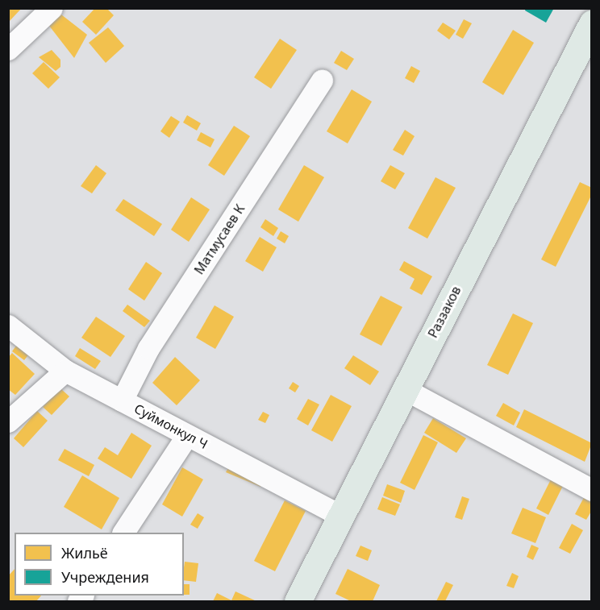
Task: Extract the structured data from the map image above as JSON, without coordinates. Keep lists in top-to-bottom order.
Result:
{
  "streets": {
    "main road": ["Раззаков"],
    "street": ["Матмусаев К", "Суймонкул Ч"]
  },
  "crossings": [
    ["Матмусаев К", "Суймонкул Ч"],
    ["Раззаков", "Суймонкул Ч"]
  ],
  "legend": ["Жильё", "Учреждения"]
}
